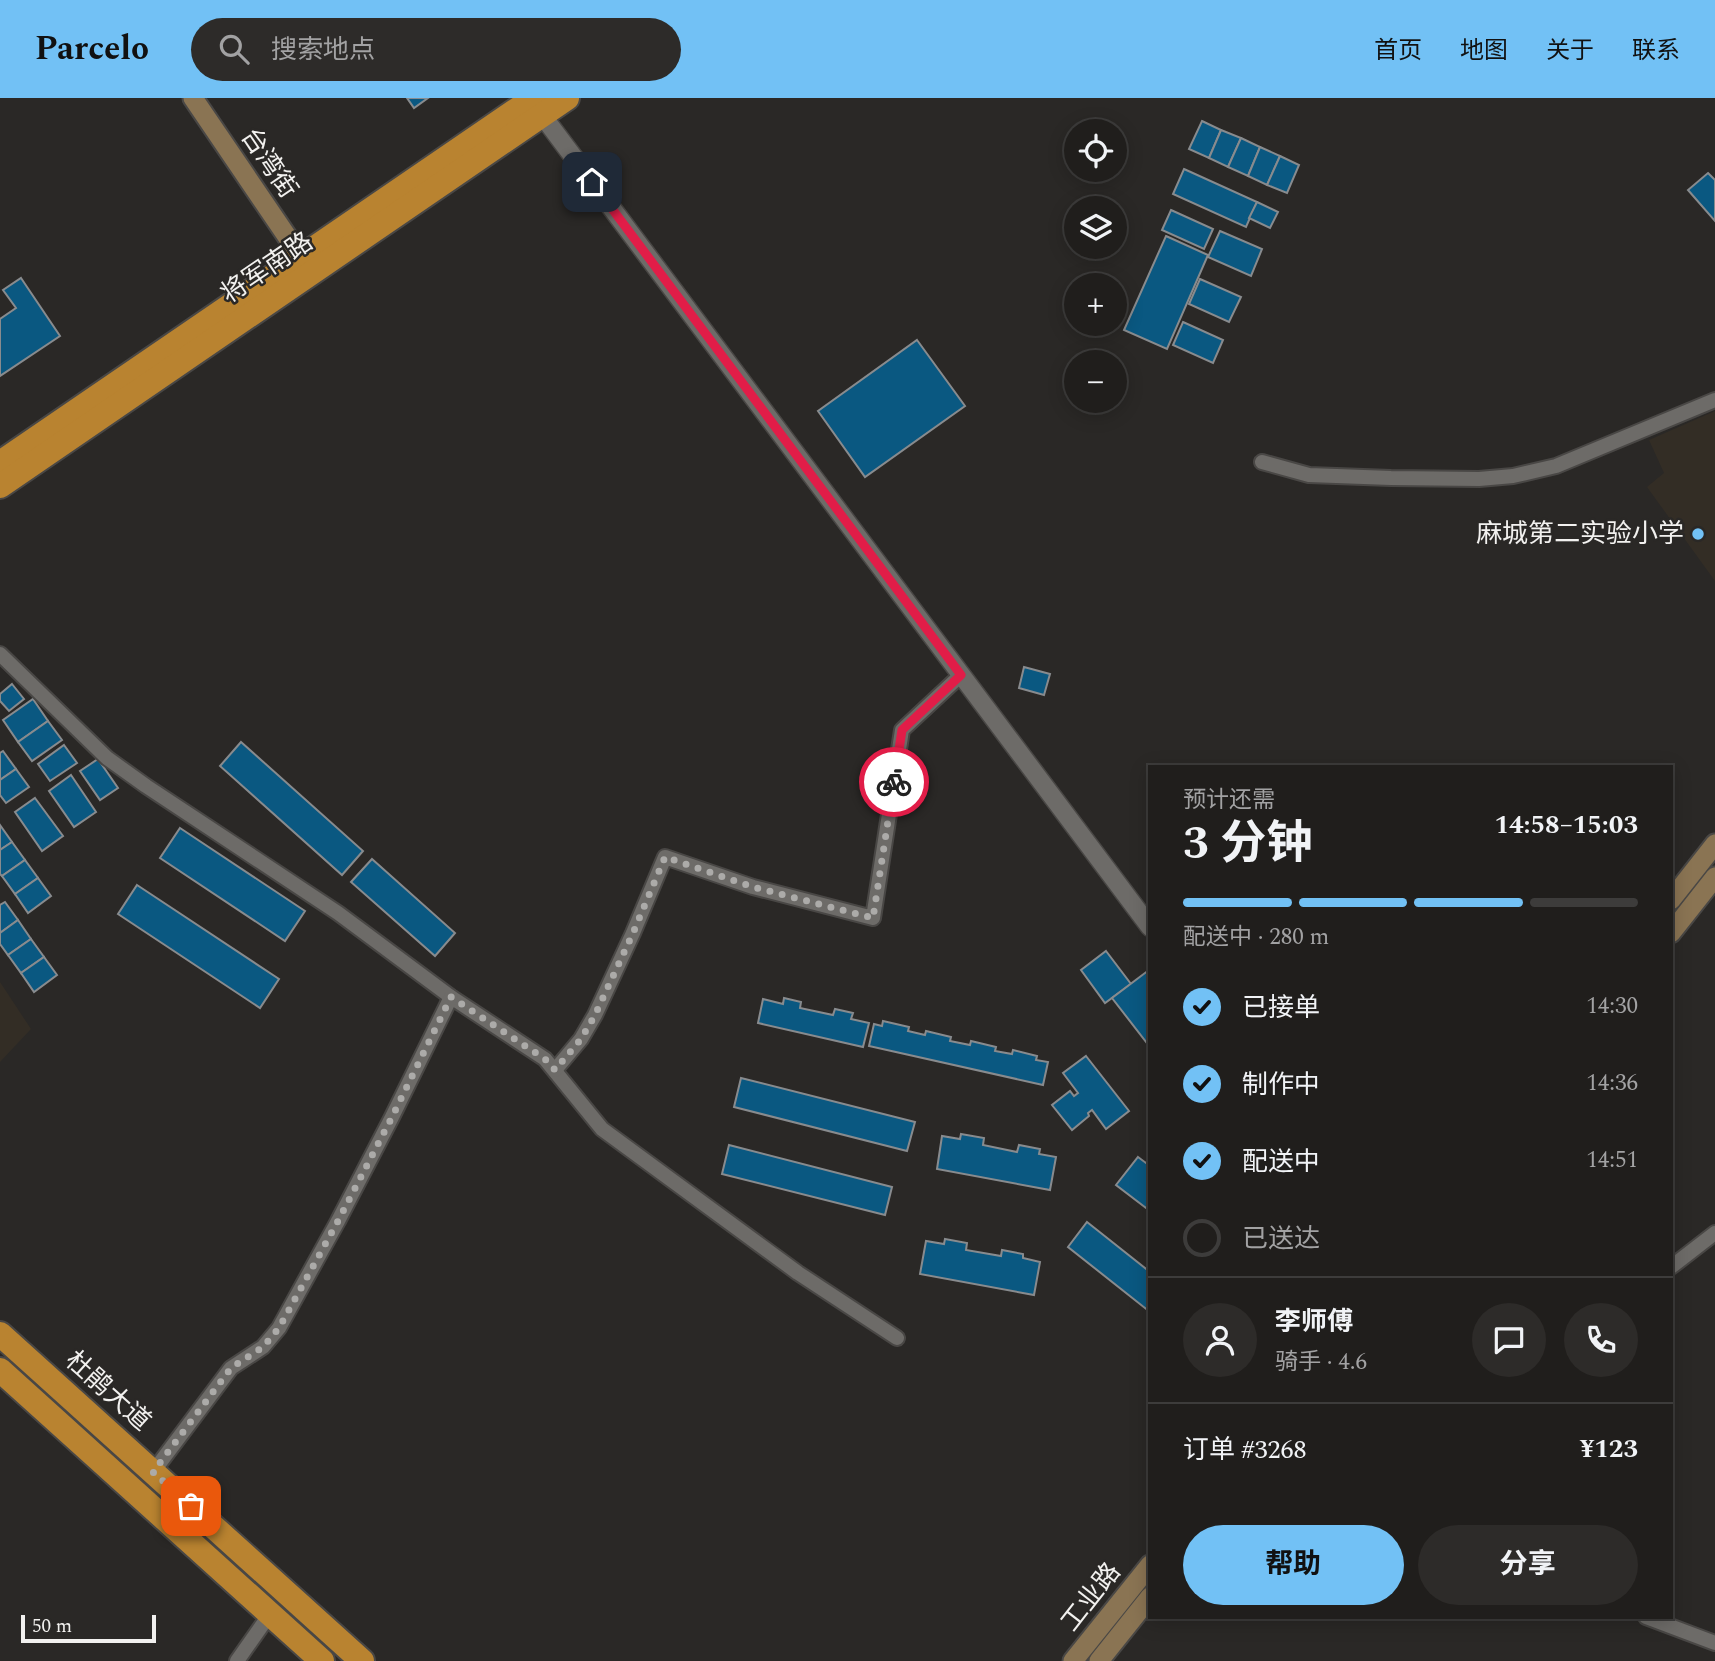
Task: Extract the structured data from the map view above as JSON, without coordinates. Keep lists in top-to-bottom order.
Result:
{
  "streets": {
    "highway": ["将军南路", "杜鹃大道"],
    "main road": ["台湾街", "工业路"]
  },
  "crossings": [
    ["台湾街", "将军南路"]
  ],
  "places": ["麻城第二实验小学"],
  "scale_bar": "50 m",
  "page": {
    "header": "Parcelo",
    "search": "搜索地点",
    "nav": [
      "首页",
      "地图",
      "关于",
      "联系"
    ],
    "map_buttons": ["+", "−"],
    "heading": ["3 分钟", "预计还需", "14:58–15:03"],
    "panel": [
      "李师傅",
      "骑手 · 4.6",
      "订单 #3268",
      "¥123"
    ],
    "bar": "配送中 · 280 m",
    "list": [
      ["已接单", "14:30"],
      ["制作中", "14:36"],
      ["配送中", "14:51"],
      "已送达"
    ],
    "buttons": ["帮助", "分享"],
    "scale": "50 m"
  }
}
